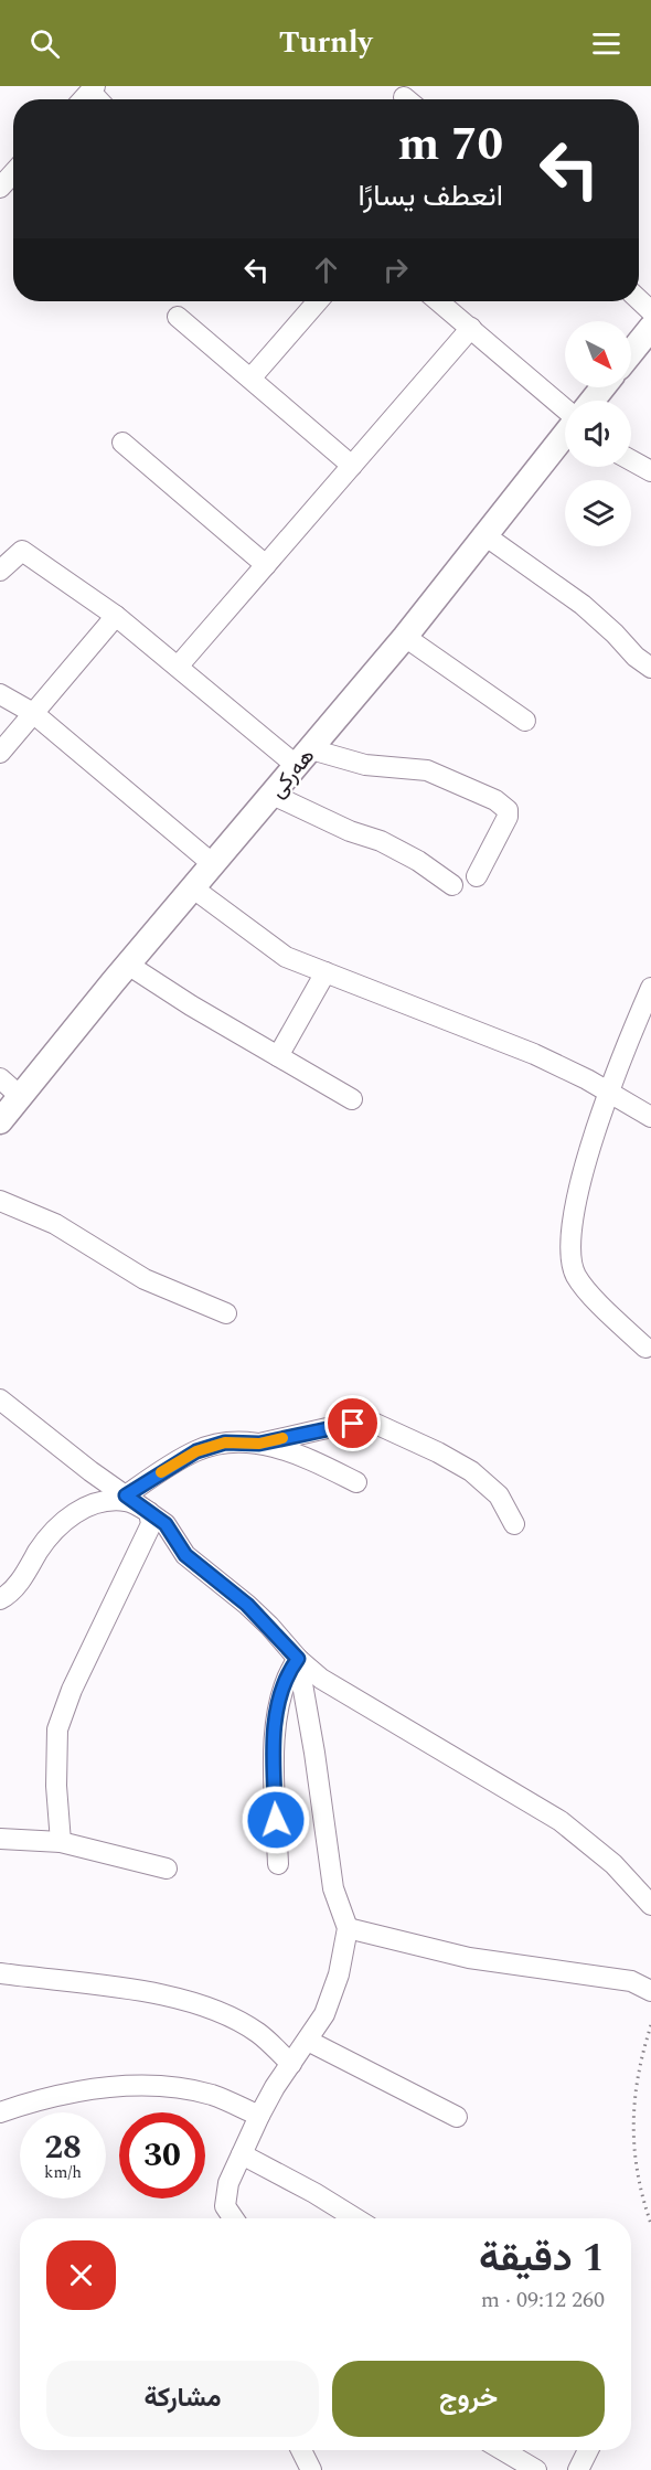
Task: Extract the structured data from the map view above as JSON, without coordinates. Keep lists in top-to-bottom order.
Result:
{
  "streets": {
    "street": ["هەرکی"]
  },
  "north": "bottom right",
  "page": {
    "header": "Turnly",
    "turn": ["70 m", "انعطف يسارًا"],
    "speed": "28 km/h",
    "limit": "30",
    "heading": ["1 دقيقة", "260 m · 09:12"],
    "buttons": ["خروج", "مشاركة"]
  }
}
